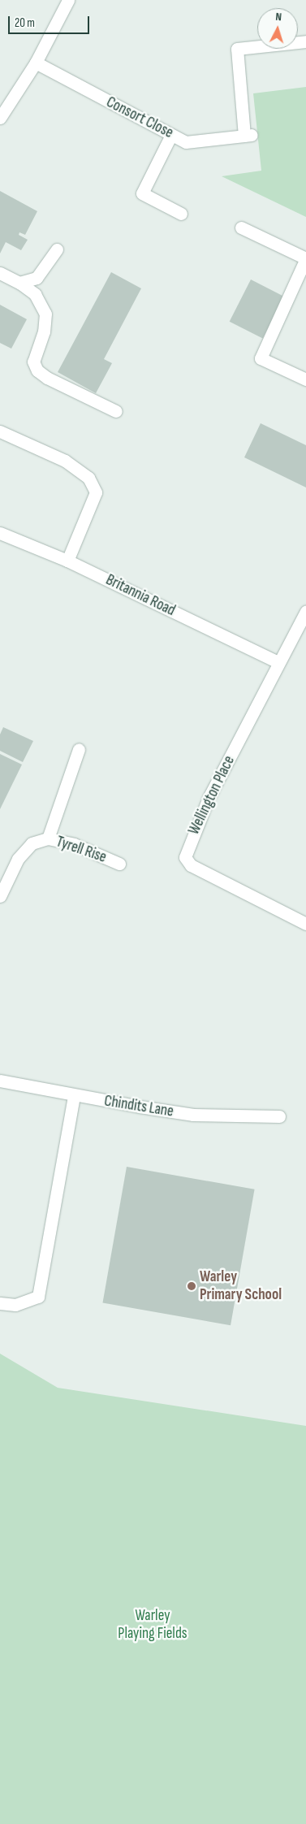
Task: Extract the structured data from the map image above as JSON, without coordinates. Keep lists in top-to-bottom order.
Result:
{
  "streets": {
    "street": [
      "Consort Close",
      "Britannia Road",
      "Wellington Place",
      "Tyrell Rise",
      "Chindits Lane"
    ]
  },
  "crossings": [
    ["Britannia Road", "Wellington Place"]
  ],
  "parks": ["Warley Playing Fields"],
  "places": ["Warley Primary School"],
  "scale_bar": "20 m",
  "north": "top"
}
